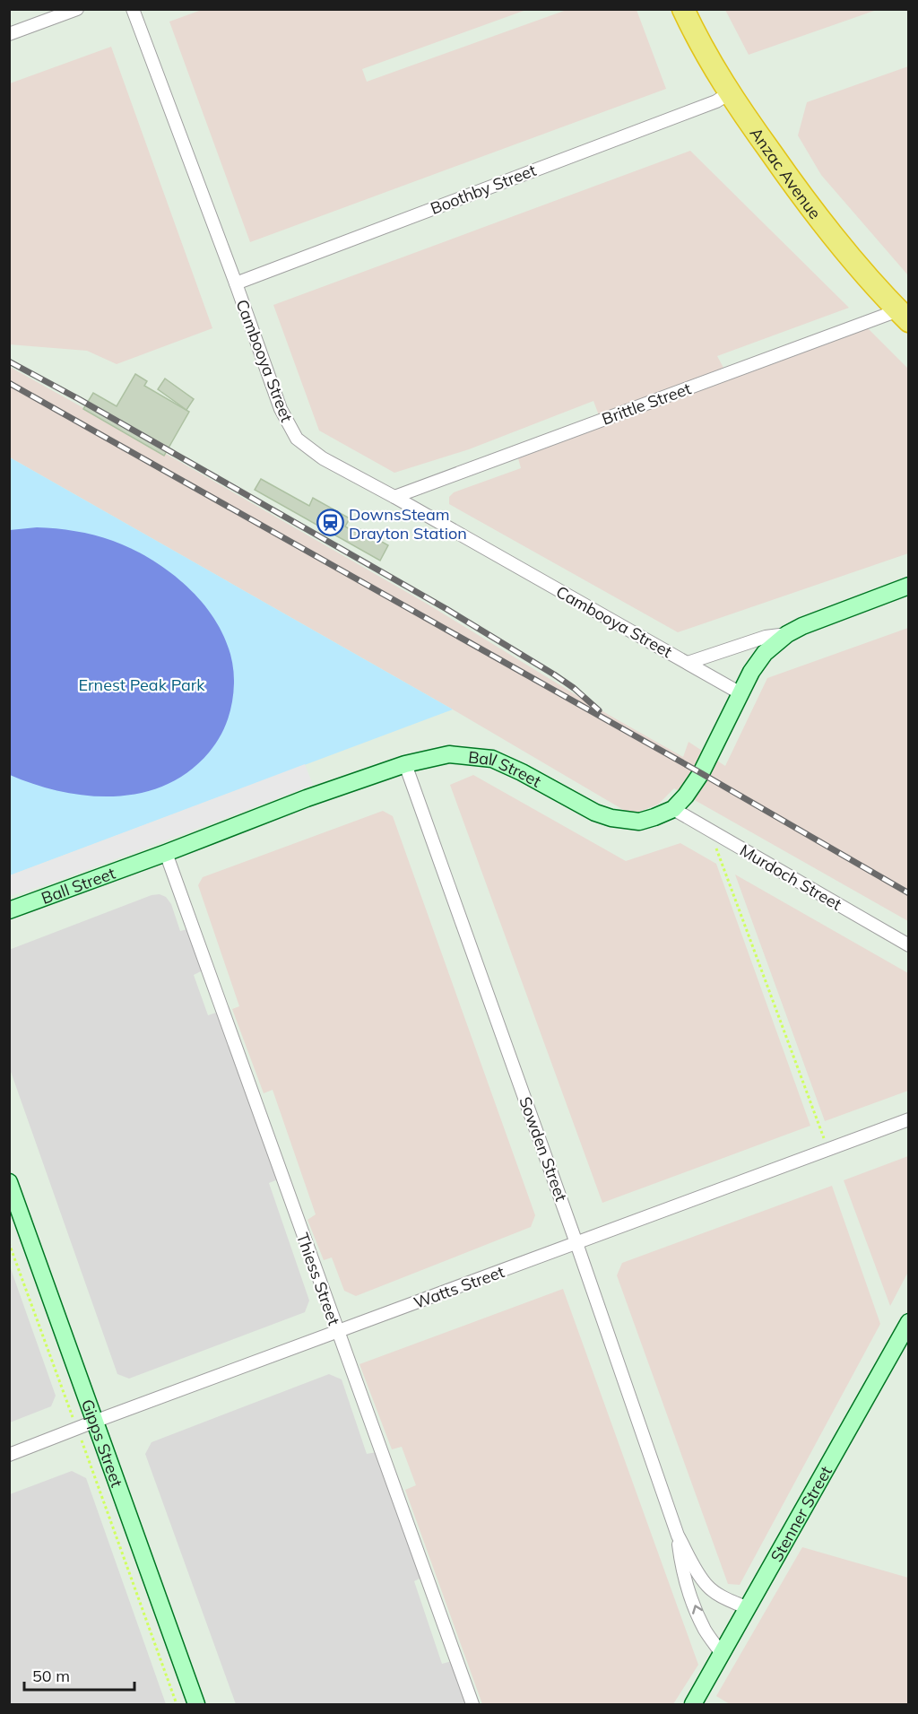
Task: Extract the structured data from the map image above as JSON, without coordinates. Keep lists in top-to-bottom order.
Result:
{
  "streets": {
    "highway": ["Anzac Avenue"],
    "main road": ["Ball Street", "Gipps Street", "Stenner Street"],
    "street": [
      "Boothby Street",
      "Cambooya Street",
      "Brittle Street",
      "Murdoch Street",
      "Sowden Street",
      "Thiess Street",
      "Watts Street"
    ]
  },
  "crossings": [
    ["Anzac Avenue", "Boothby Street"],
    ["Anzac Avenue", "Brittle Street"],
    ["Boothby Street", "Cambooya Street"],
    ["Cambooya Street", "Brittle Street"],
    ["Cambooya Street", "Ball Street"],
    ["Ball Street", "Murdoch Street"],
    ["Ball Street", "Sowden Street"],
    ["Ball Street", "Thiess Street"],
    ["Sowden Street", "Watts Street"],
    ["Sowden Street", "Stenner Street"],
    ["Thiess Street", "Watts Street"],
    ["Watts Street", "Gipps Street"]
  ],
  "parks": ["Ernest Peak Park"],
  "places": {
    "station": ["DownsSteam Drayton Station"]
  },
  "scale_bar": "50 m"
}
